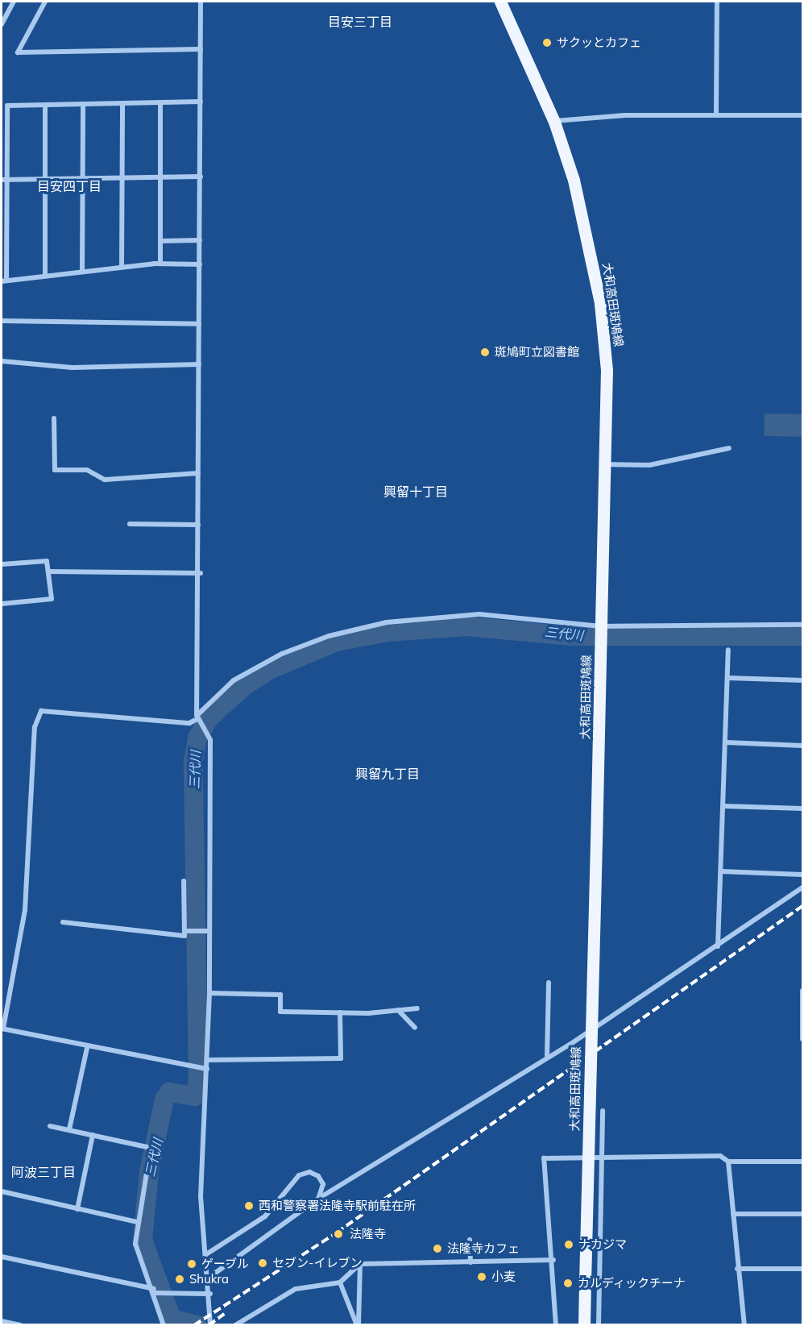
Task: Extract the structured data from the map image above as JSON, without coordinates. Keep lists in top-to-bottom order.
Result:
{
  "streets": {
    "main road": ["大和高田斑鳩線"]
  },
  "districts": [
    "目安三丁目",
    "目安四丁目",
    "興留十丁目",
    "興留九丁目",
    "阿波三丁目"
  ],
  "water": ["三代川"],
  "places": [
    "サクッとカフェ",
    "斑鳩町立図書館",
    "西和警察署法隆寺駅前駐在所",
    "法隆寺",
    "ナカジマ",
    "法隆寺カフェ",
    "セブン-イレブン",
    "ゲーブル",
    "小麦",
    "Shukra",
    "カルディックチーナ"
  ]
}
